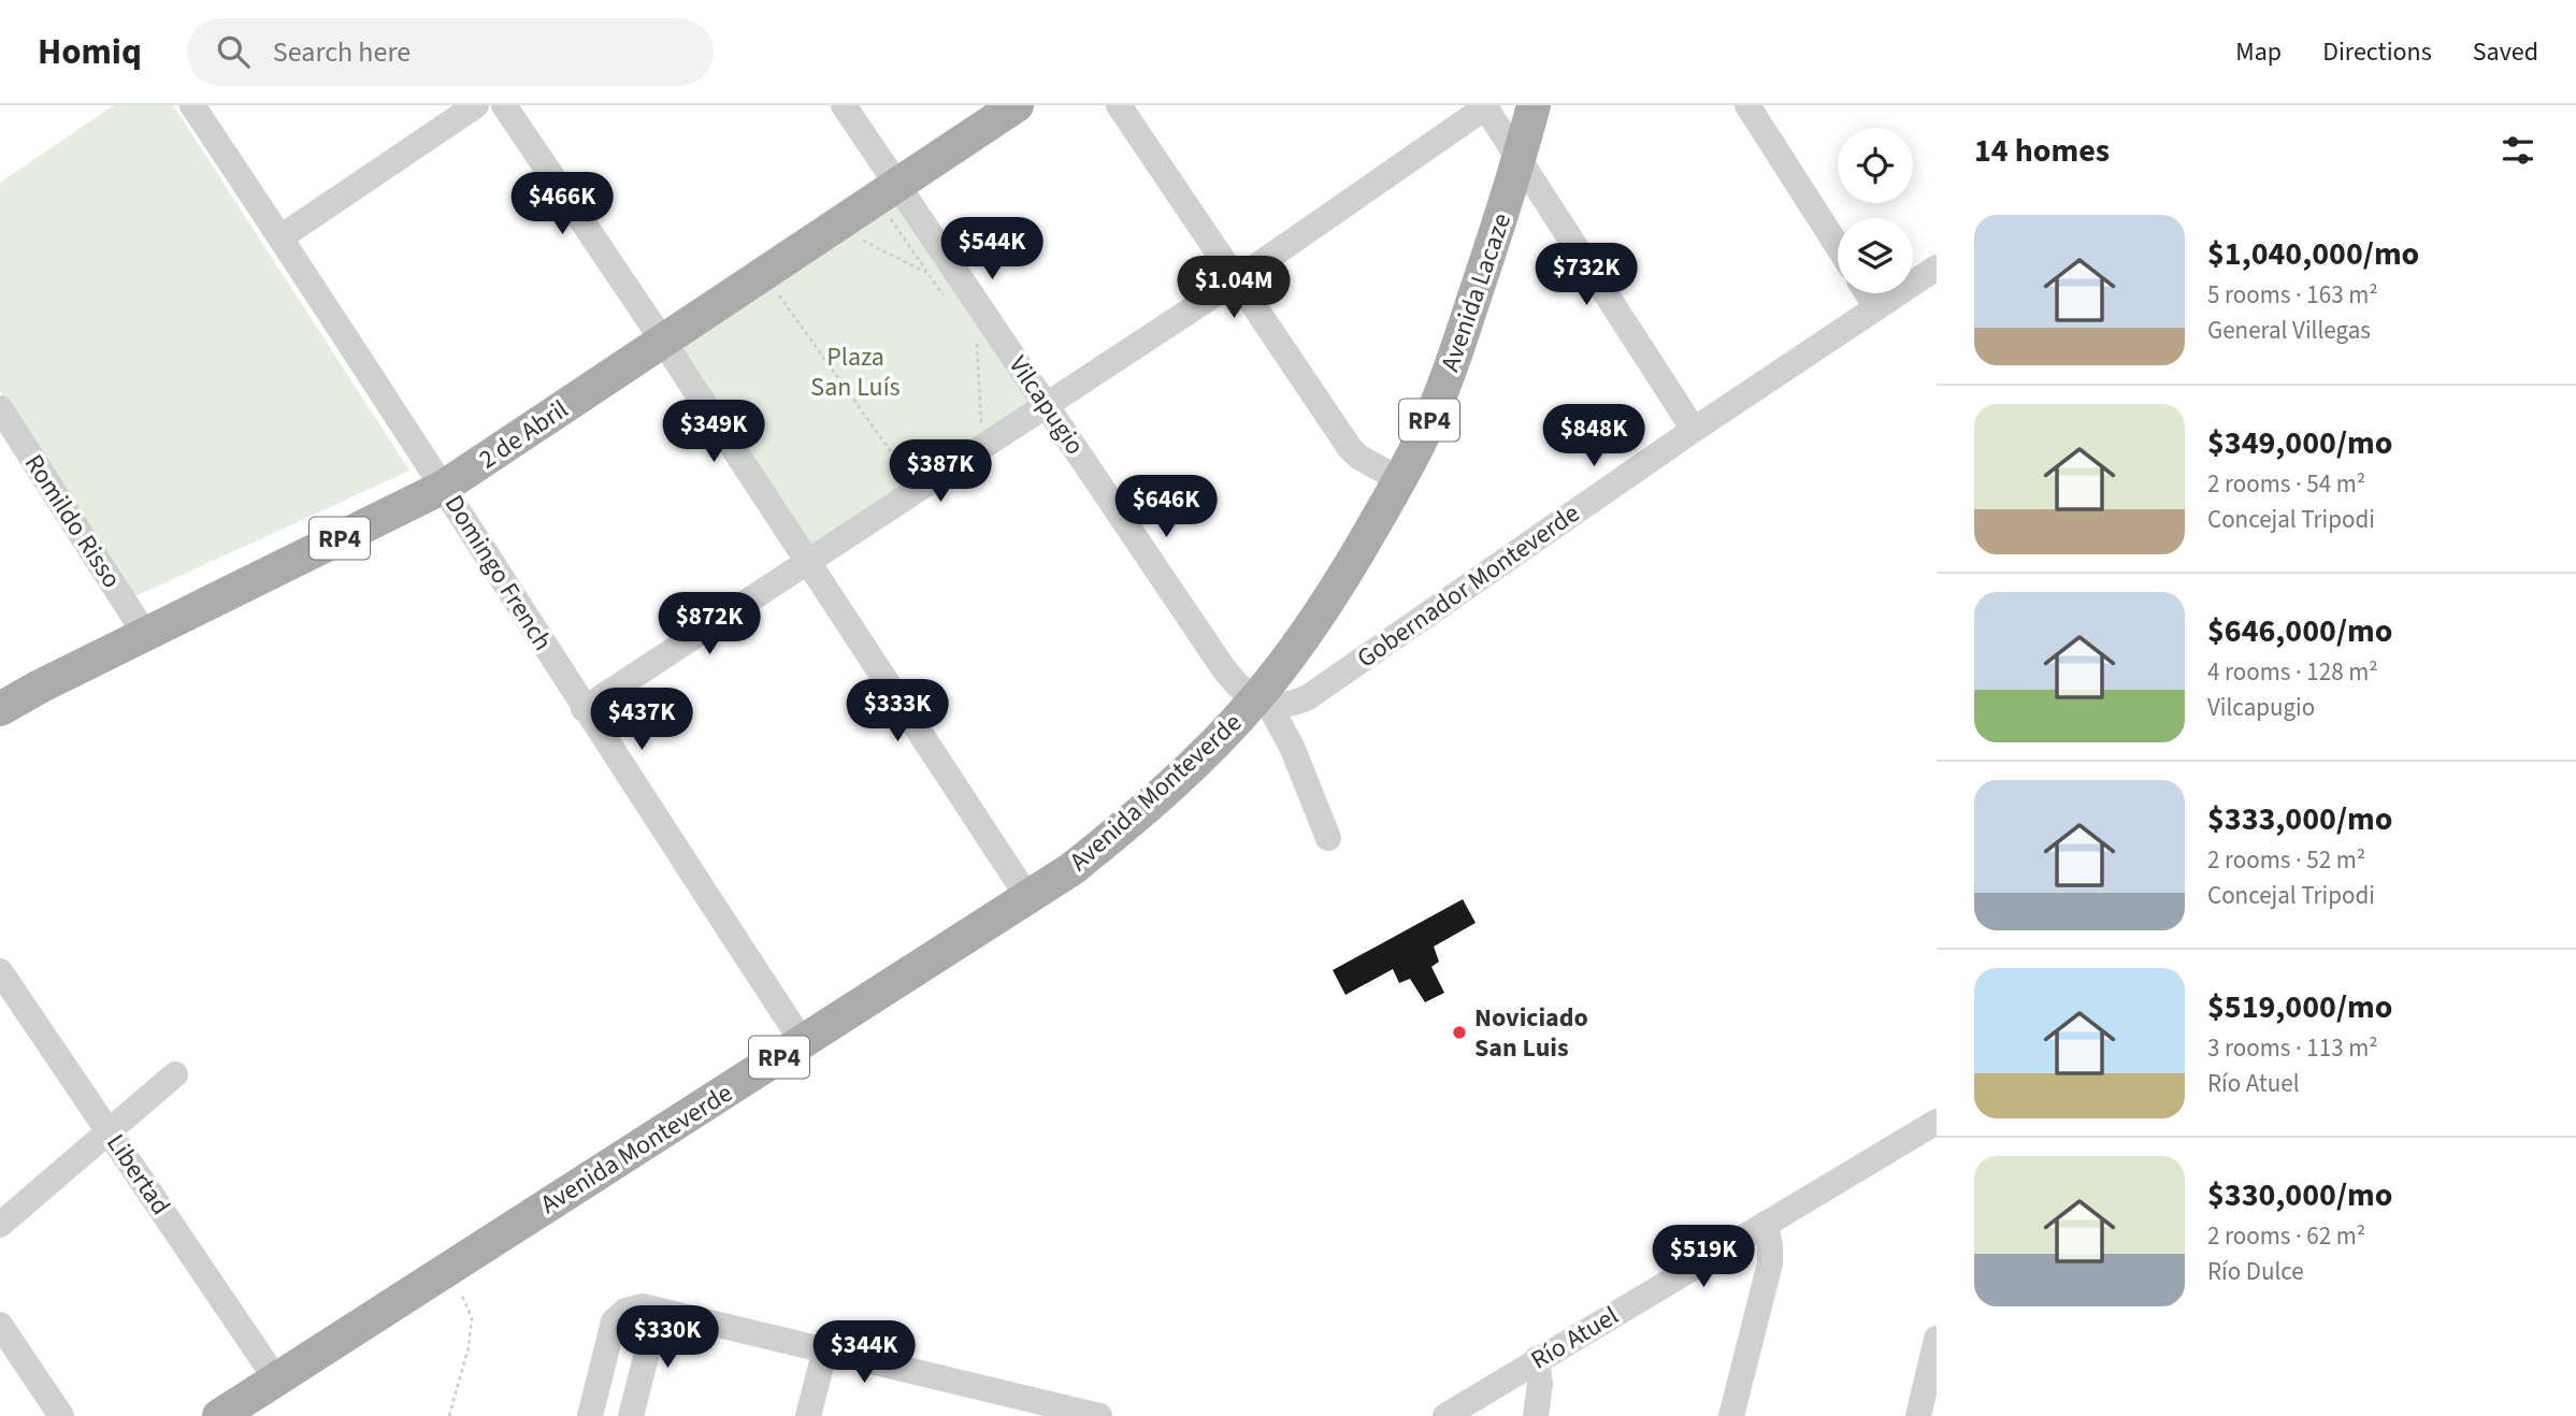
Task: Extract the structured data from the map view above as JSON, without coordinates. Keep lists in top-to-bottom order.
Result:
{
  "streets": {
    "main road": [
      "Avenida Lacaze",
      "RP4",
      "2 de Abril",
      "Avenida Monteverde"
    ],
    "street": [
      "Vilcapugio",
      "Romildo Risso",
      "Domingo French",
      "Gobernador Monteverde",
      "Libertad",
      "Río Atuel"
    ]
  },
  "crossings": [
    ["Avenida Lacaze", "Vilcapugio"],
    ["Avenida Lacaze", "Gobernador Monteverde"],
    ["Avenida Lacaze", "Avenida Monteverde"],
    ["Vilcapugio", "2 de Abril"],
    ["Vilcapugio", "Gobernador Monteverde"],
    ["Vilcapugio", "Avenida Monteverde"],
    ["2 de Abril", "Romildo Risso"],
    ["2 de Abril", "Domingo French"],
    ["Domingo French", "Avenida Monteverde"],
    ["Gobernador Monteverde", "Avenida Monteverde"],
    ["Avenida Monteverde", "Libertad"]
  ],
  "parks": ["Plaza San Luís"],
  "places": ["Noviciado San Luis"],
  "page": {
    "header": "Homiq",
    "search": "Search here",
    "nav": ["Map", "Directions", "Saved"],
    "heading": "14 homes",
    "price": [
      "$466K",
      "$544K",
      "$732K",
      "$1.04M",
      "$349K",
      "$848K",
      "$387K",
      "$646K",
      "$872K",
      "$333K",
      "$437K",
      "$519K",
      "$330K",
      "$344K"
    ],
    "list": [
      {
        "name": "$1,040,000/mo",
        "note": "5 rooms · 163 m² · General Villegas"
      },
      {
        "name": "$349,000/mo",
        "note": "2 rooms · 54 m² · Concejal Tripodi"
      },
      {
        "name": "$646,000/mo",
        "note": "4 rooms · 128 m² · Vilcapugio"
      },
      {
        "name": "$333,000/mo",
        "note": "2 rooms · 52 m² · Concejal Tripodi"
      },
      {
        "name": "$519,000/mo",
        "note": "3 rooms · 113 m² · Río Atuel"
      },
      {
        "name": "$330,000/mo",
        "note": "2 rooms · 62 m² · Río Dulce"
      }
    ]
  }
}
